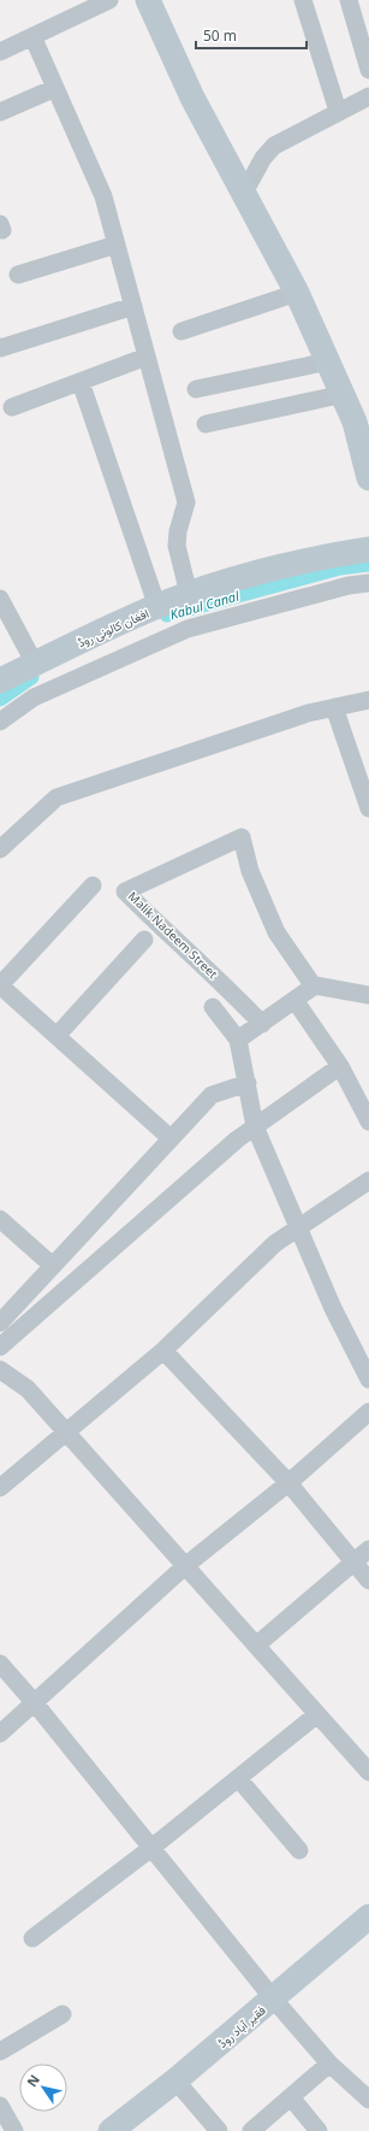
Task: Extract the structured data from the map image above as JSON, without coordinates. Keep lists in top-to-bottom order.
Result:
{
  "streets": {
    "street": ["افغان کالونی روڈ", "Malik Nadeem Street", "فقیر آباد روڈ"]
  },
  "water": ["Kabul Canal"],
  "scale_bar": "50 m",
  "north": "top left"
}
